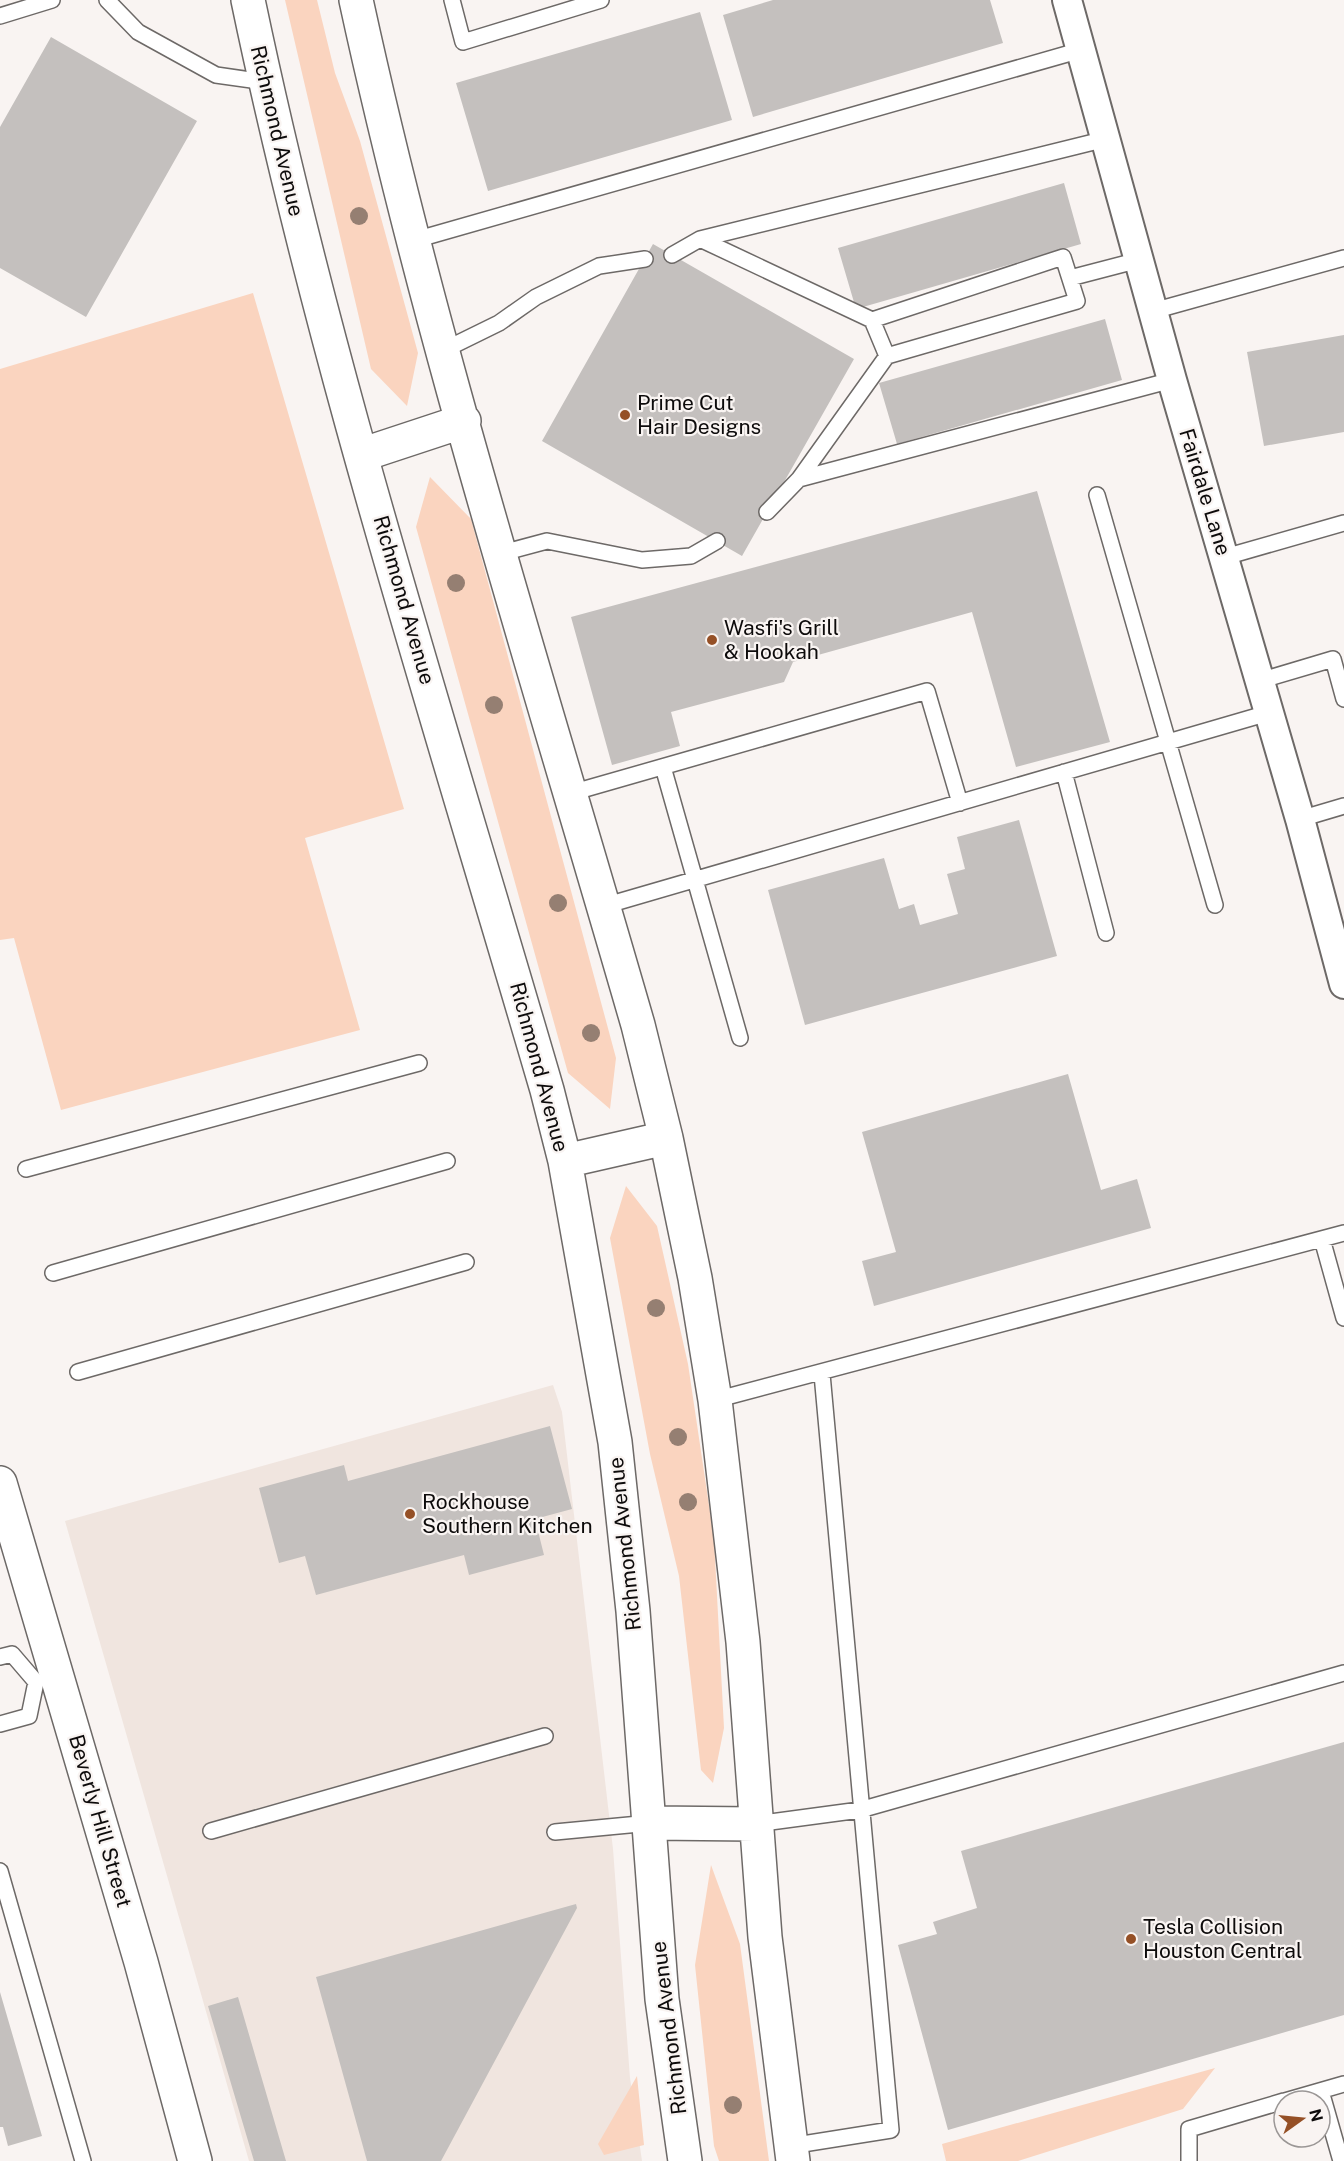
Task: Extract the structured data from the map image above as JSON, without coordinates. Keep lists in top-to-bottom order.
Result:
{
  "streets": {
    "main road": ["Richmond Avenue", "Beverly Hill Street"],
    "street": ["Fairdale Lane"]
  },
  "places": [
    "Prime Cut Hair Designs",
    "Wasfi's Grill & Hookah",
    "Rockhouse Southern Kitchen",
    "Tesla Collision Houston Central"
  ],
  "north": "right"
}
